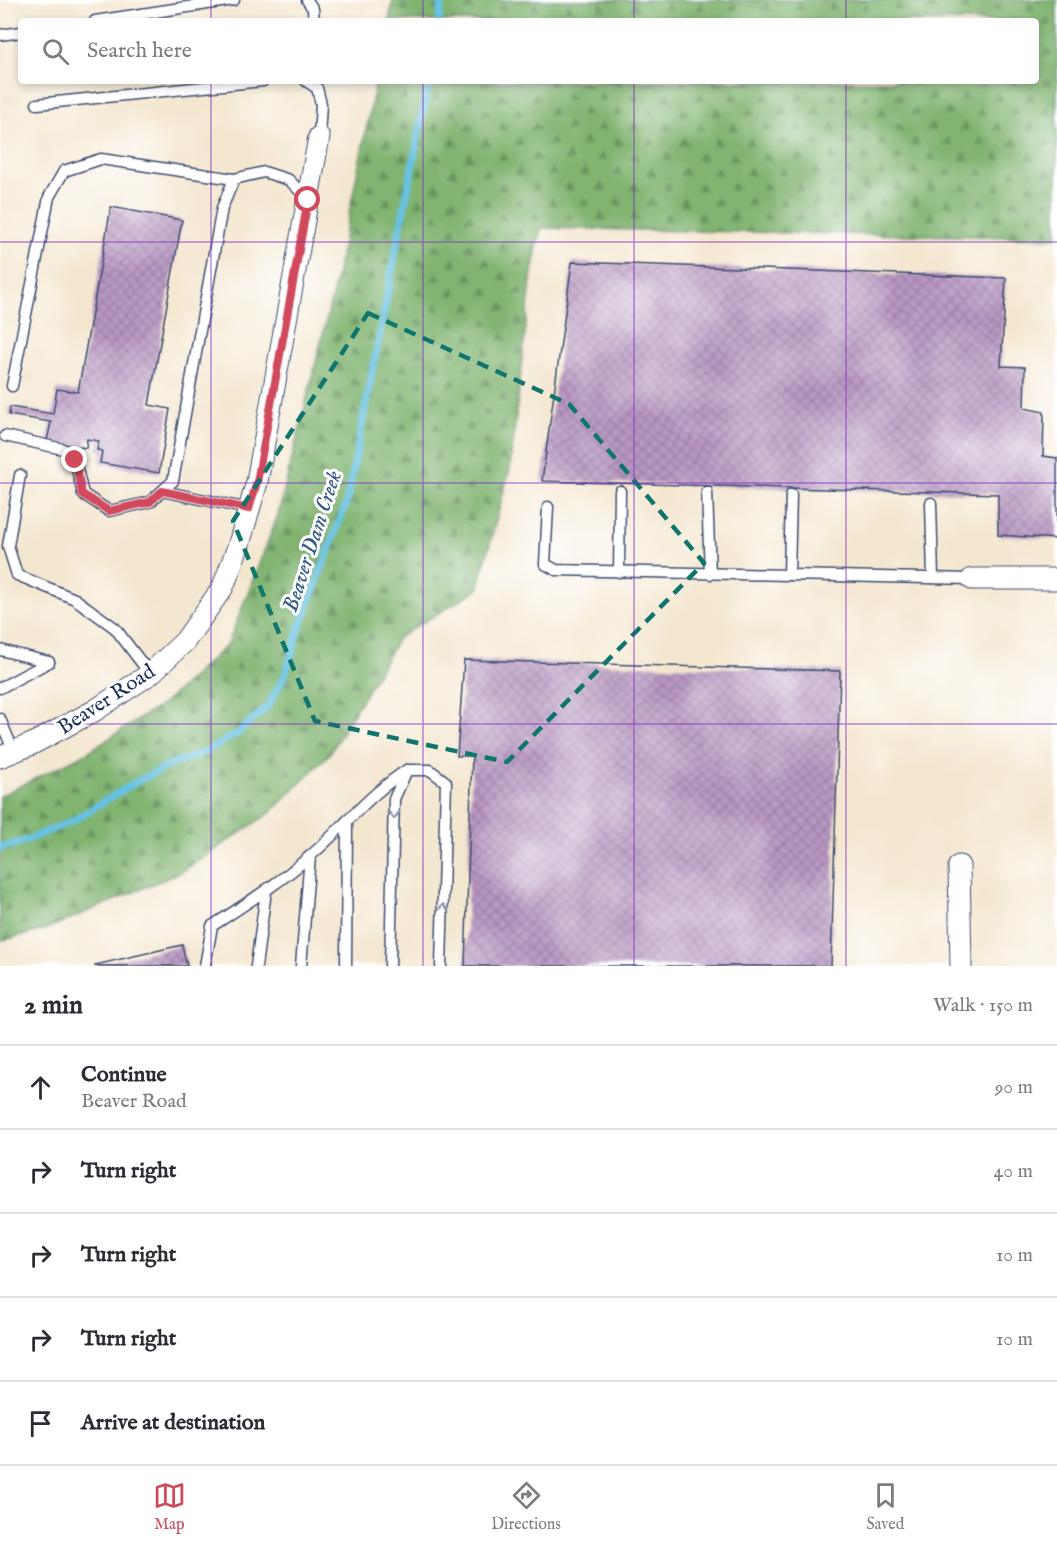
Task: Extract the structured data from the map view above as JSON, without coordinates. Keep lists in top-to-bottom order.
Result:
{
  "streets": {
    "street": ["Beaver Road"]
  },
  "water": ["Beaver Dam Creek"],
  "page": {
    "search": "Search here",
    "heading": ["2 min", "Walk · 150 m"],
    "list": [
      ["Continue", "Beaver Road", "90 m"],
      ["Turn right", "40 m"],
      ["Turn right", "10 m"],
      ["Turn right", "10 m"],
      "Arrive at destination"
    ],
    "nav": ["Map", "Directions", "Saved"]
  }
}
